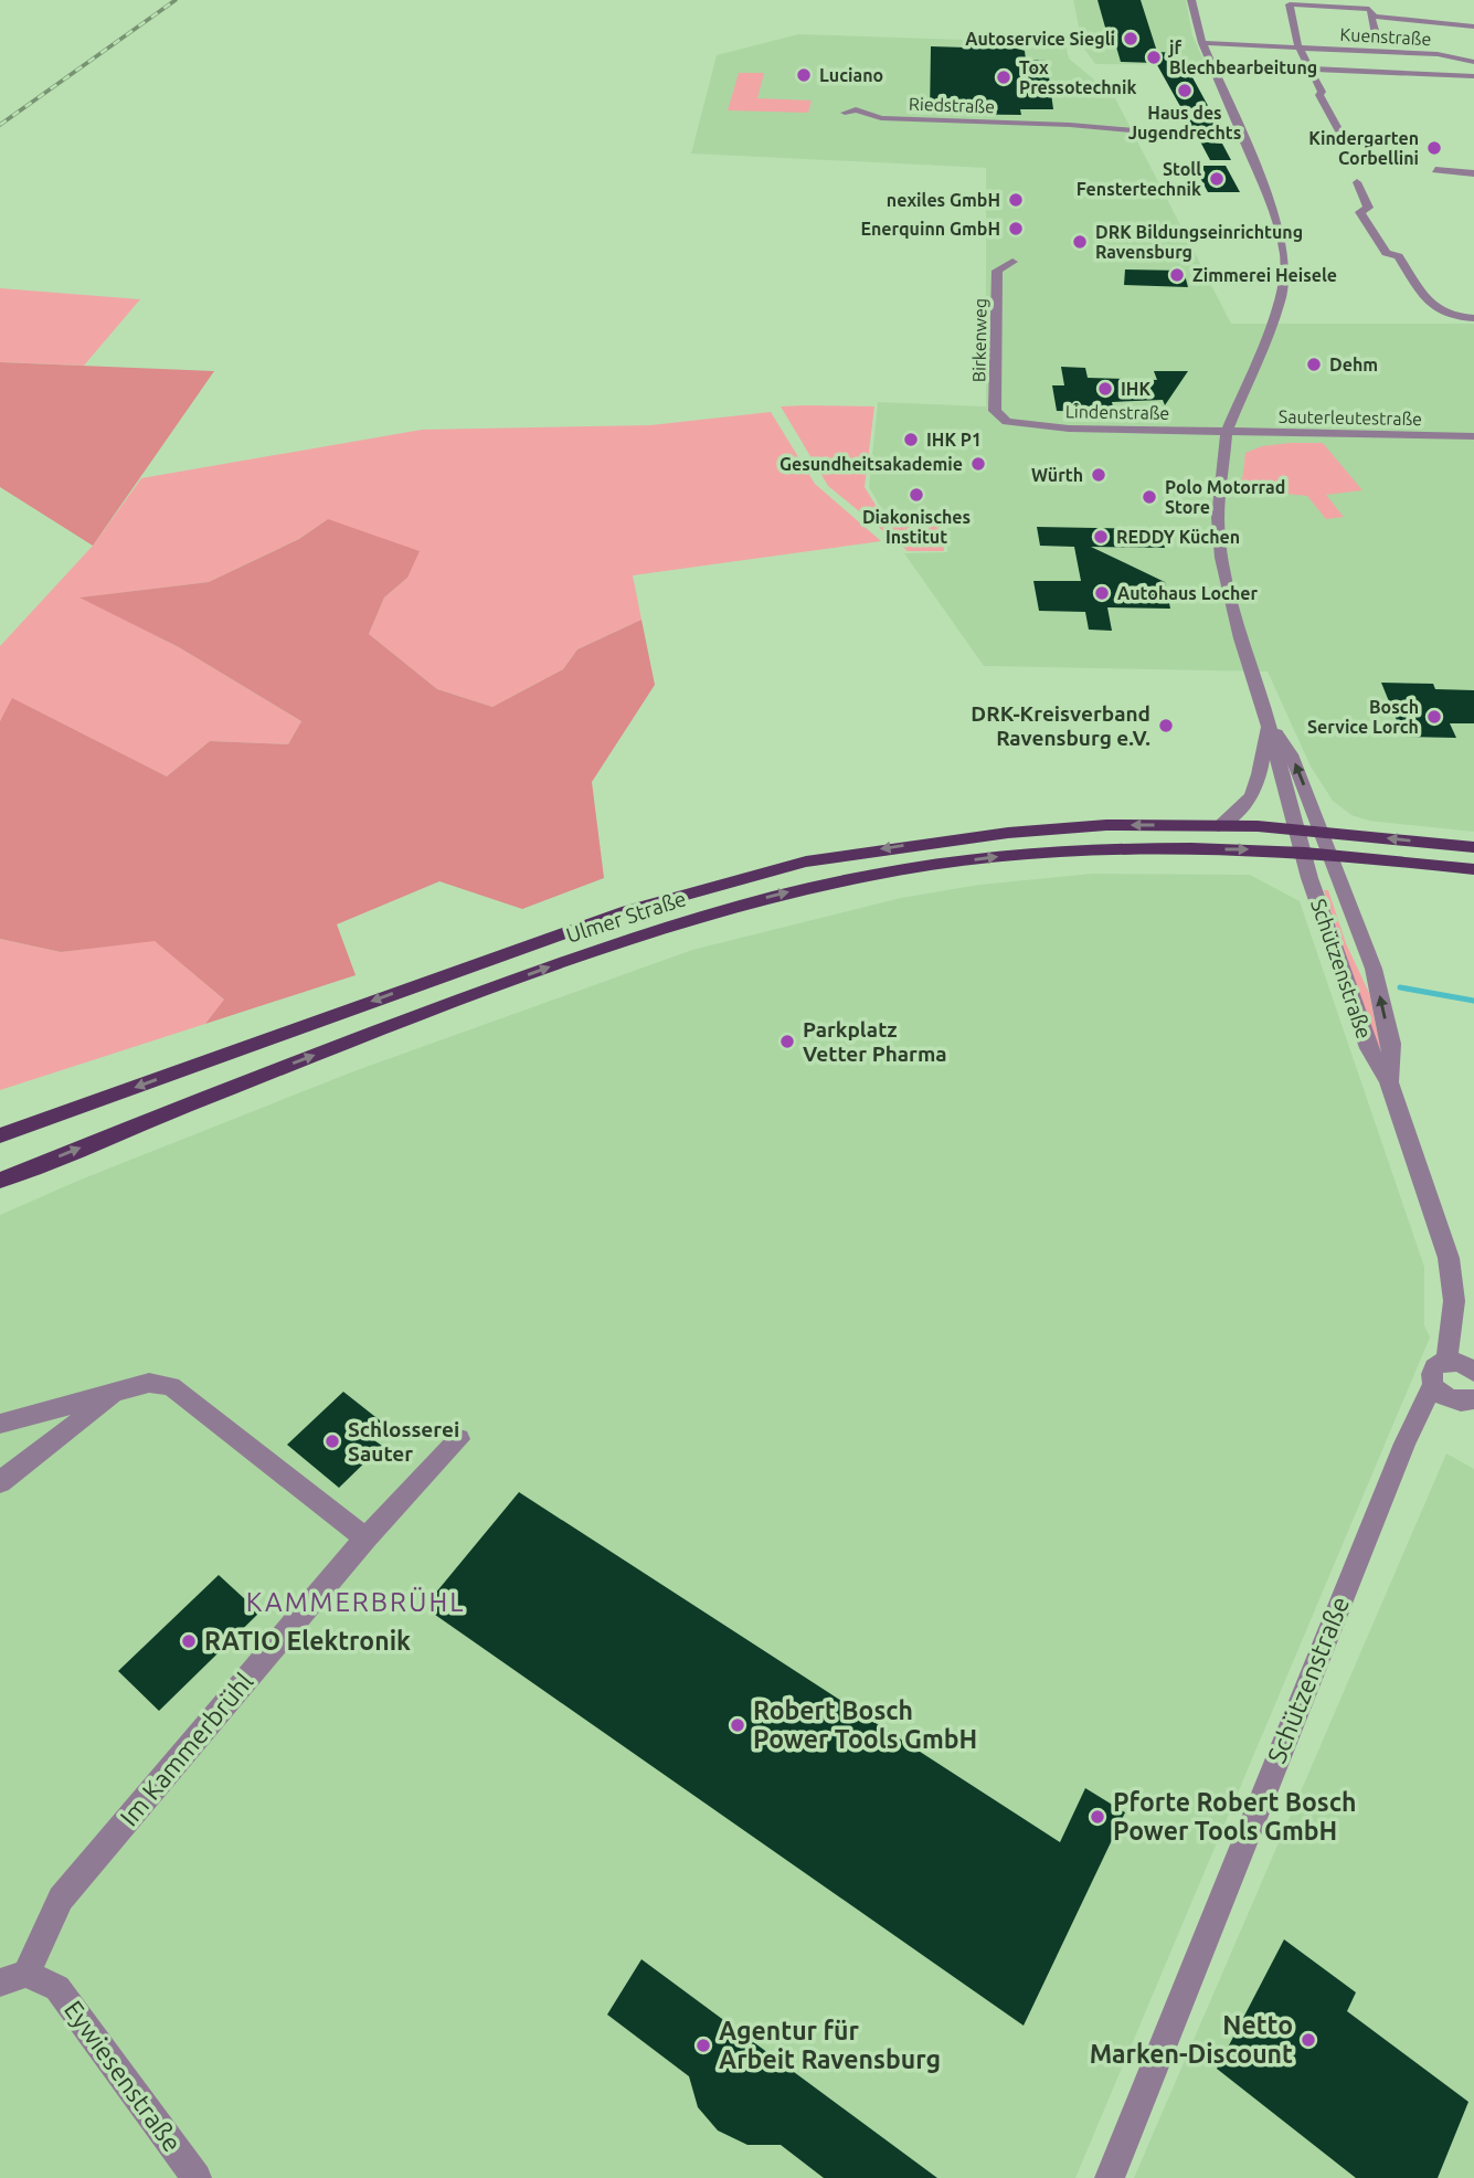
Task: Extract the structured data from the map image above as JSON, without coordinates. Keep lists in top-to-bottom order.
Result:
{
  "streets": {
    "main road": ["Ulmer Straße"],
    "street": [
      "Kuenstraße",
      "Riedstraße",
      "Birkenweg",
      "Lindenstraße",
      "Sauterleutestraße",
      "Schützenstraße",
      "Im Kammerbrühl",
      "Eywiesenstraße"
    ]
  },
  "crossings": [
    ["Birkenweg", "Lindenstraße"],
    ["Lindenstraße", "Sauterleutestraße"],
    ["Ulmer Straße", "Schützenstraße"],
    ["Im Kammerbrühl", "Eywiesenstraße"]
  ],
  "districts": ["KAMMERBRÜHL"],
  "places": [
    "Autoservice Siegli",
    "jf Blechbearbeitung",
    "Luciano",
    "Tox Pressotechnik",
    "Haus des Jugendrechts",
    "Kindergarten Corbellini",
    "Stoll Fenstertechnik",
    "nexiles GmbH",
    "Enerquinn GmbH",
    "DRK Bildungseinrichtung Ravensburg",
    "Zimmerei Heisele",
    "Dehm",
    "IHK",
    "IHK P1",
    "Gesundheitsakademie",
    "Würth",
    "Diakonisches Institut",
    "Polo Motorrad Store",
    "REDDY Küchen",
    "Autohaus Locher",
    "Bosch Service Lorch",
    "DRK-Kreisverband Ravensburg e.V.",
    "Parkplatz Vetter Pharma",
    "Schlosserei Sauter",
    "RATIO Elektronik",
    "Robert Bosch Power Tools GmbH",
    "Pforte Robert Bosch Power Tools GmbH",
    "Netto Marken-Discount",
    "Agentur für Arbeit Ravensburg"
  ]
}
